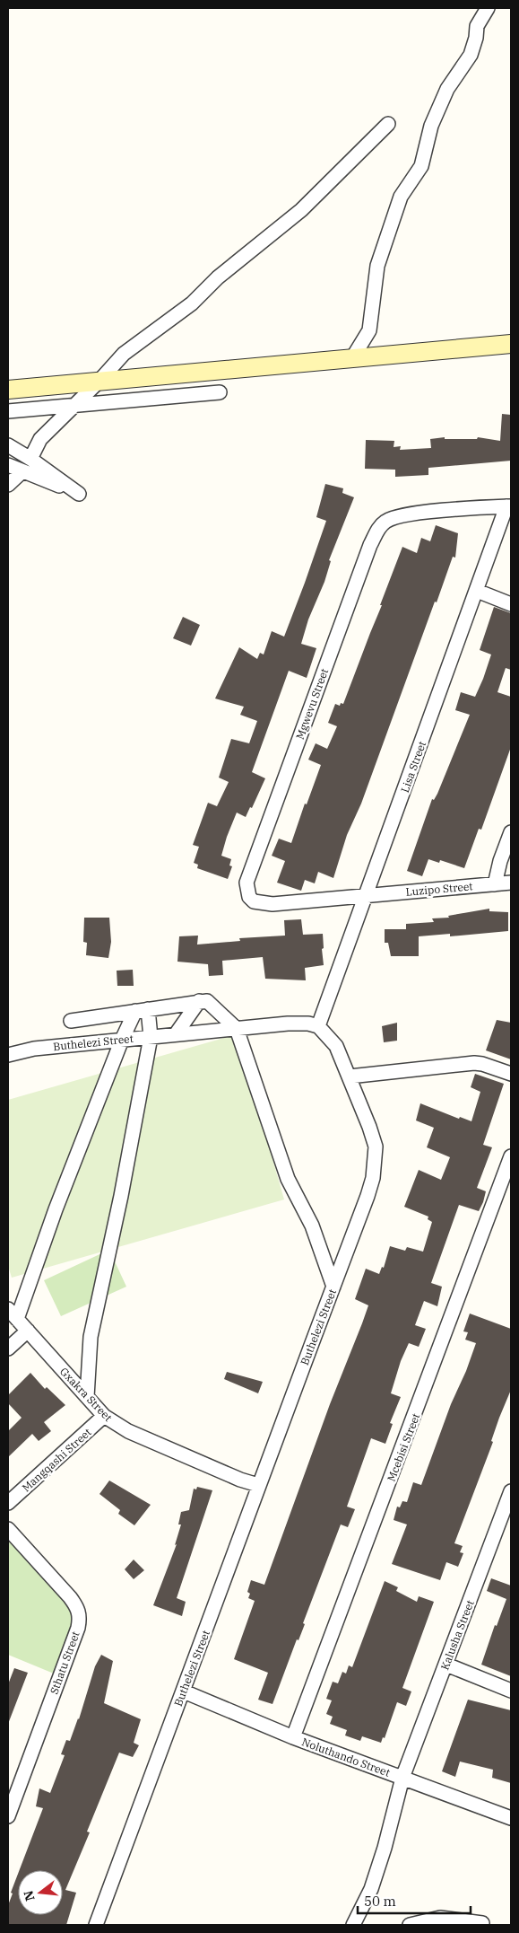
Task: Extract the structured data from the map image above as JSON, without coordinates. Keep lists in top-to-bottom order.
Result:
{
  "streets": {
    "street": [
      "Mgwevu Street",
      "Lisa Street",
      "Luzipo Street",
      "Buthelezi Street",
      "Gxakra Street",
      "Mcebisi Street",
      "Mangqashi Street",
      "Kalusha Street",
      "Sthatu Street",
      "Noluthando Street"
    ]
  },
  "crossings": [
    ["Mgwevu Street", "Lisa Street"],
    ["Mgwevu Street", "Luzipo Street"],
    ["Lisa Street", "Luzipo Street"],
    ["Lisa Street", "Buthelezi Street"],
    ["Buthelezi Street", "Gxakra Street"],
    ["Buthelezi Street", "Noluthando Street"],
    ["Gxakra Street", "Mangqashi Street"],
    ["Mcebisi Street", "Noluthando Street"],
    ["Kalusha Street", "Noluthando Street"]
  ],
  "scale_bar": "50 m",
  "north": "left"
}
